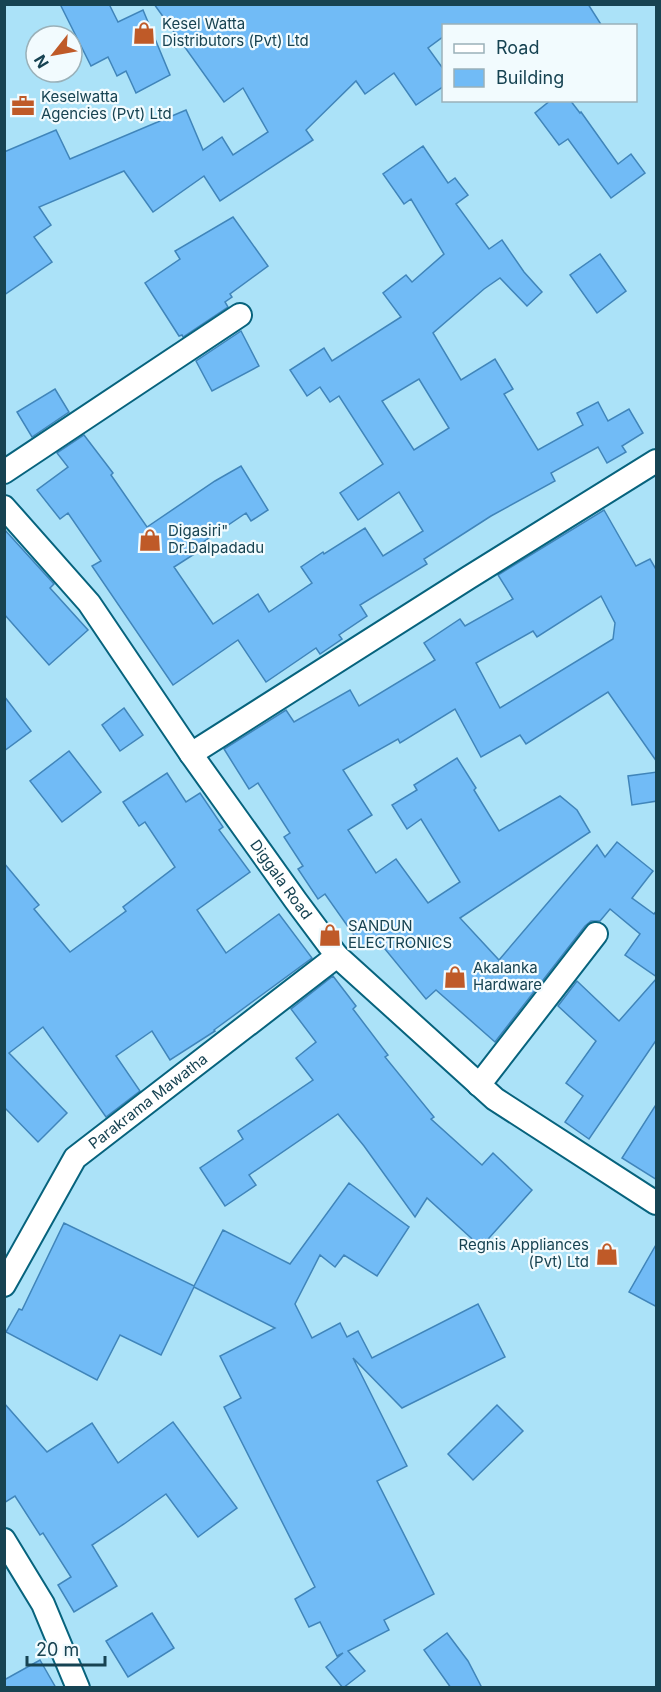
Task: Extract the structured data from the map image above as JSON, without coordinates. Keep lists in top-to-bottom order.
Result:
{
  "streets": {
    "street": ["Diggala Road", "Parakrama Mawatha"]
  },
  "crossings": [
    ["Diggala Road", "Parakrama Mawatha"]
  ],
  "places": {
    "shop": [
      "Kesel Watta Distributors (Pvt) Ltd",
      "Digasiri\" Dr.Dalpadadu",
      "SANDUN ELECTRONICS",
      "Akalanka Hardware",
      "Regnis Appliances (Pvt) Ltd"
    ],
    "office": ["Keselwatta Agencies (Pvt) Ltd"]
  },
  "legend": ["Road", "Building"],
  "scale_bar": "20 m",
  "north": "bottom left"
}
